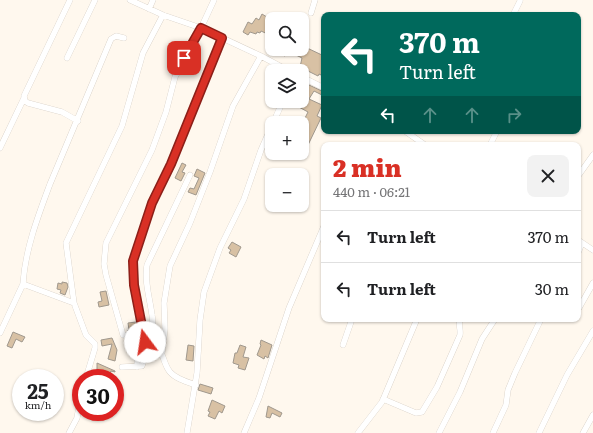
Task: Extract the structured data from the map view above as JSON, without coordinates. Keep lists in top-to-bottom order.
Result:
{
  "page": {
    "map_buttons": ["+", "−"],
    "turn": ["370 m", "Turn left"],
    "heading": ["2 min", "440 m · 06:21"],
    "list": [
      {
        "name": "Turn left",
        "value": "370 m"
      },
      {
        "name": "Turn left",
        "value": "30 m"
      }
    ],
    "speed": "25 km/h",
    "limit": "30"
  }
}
